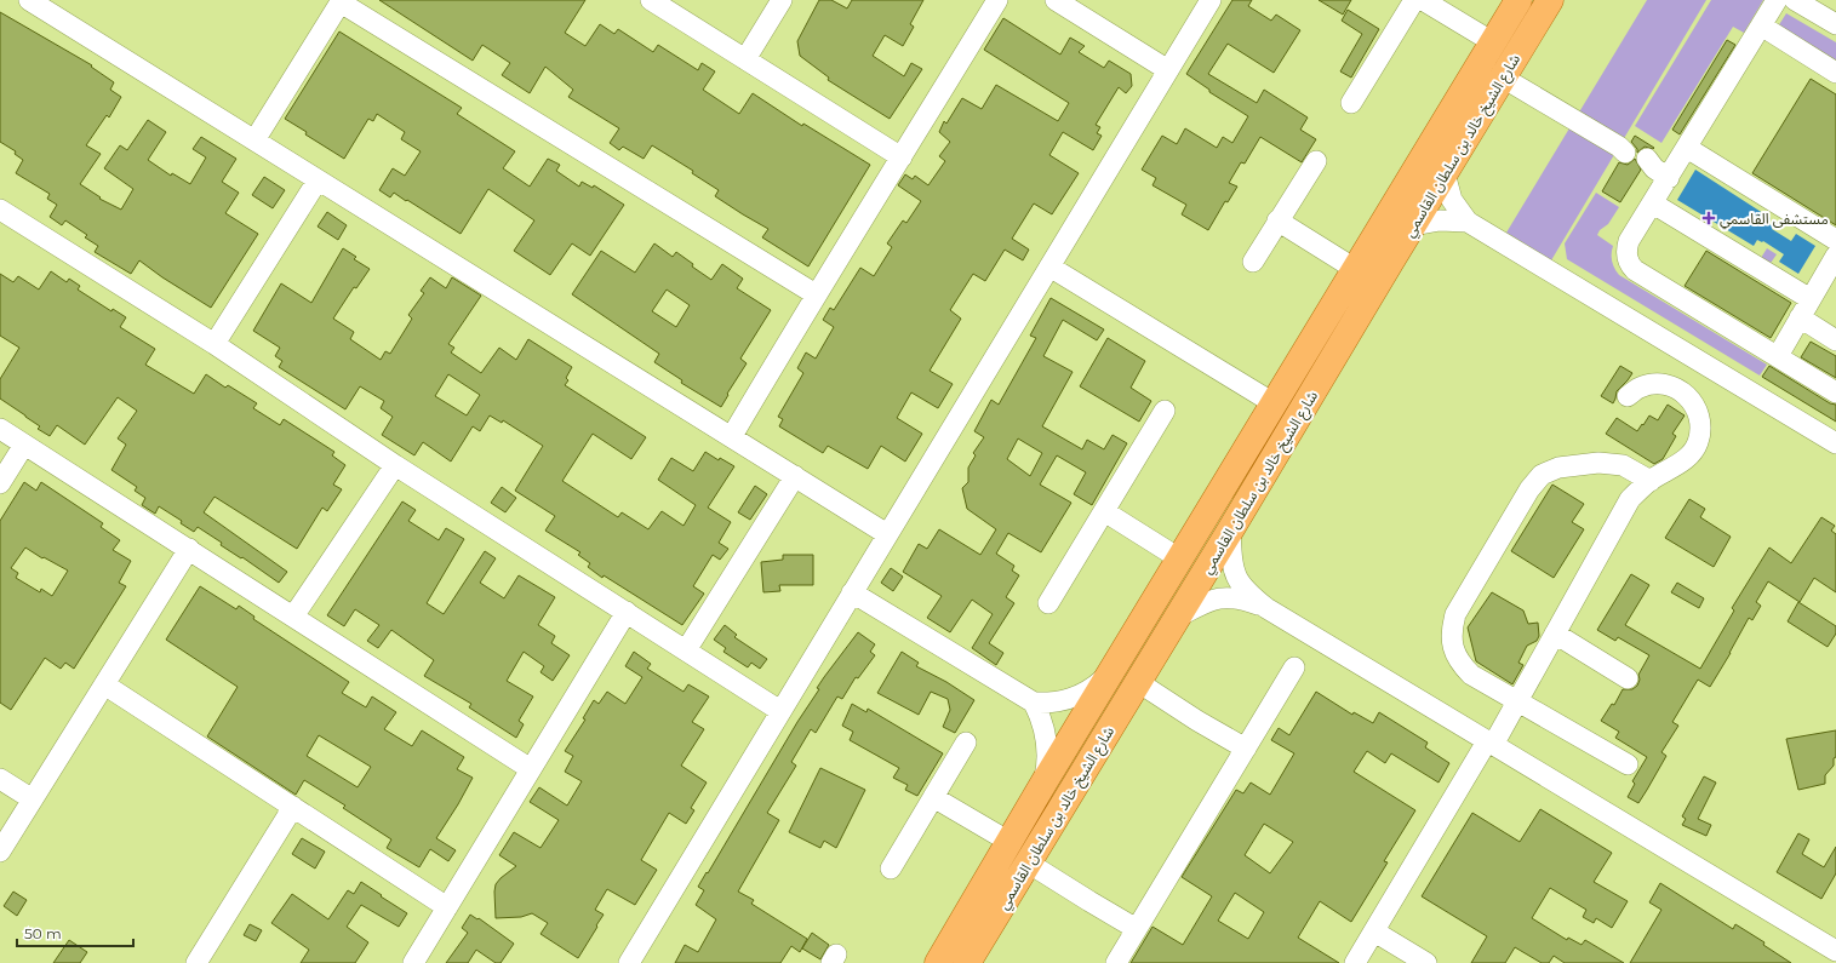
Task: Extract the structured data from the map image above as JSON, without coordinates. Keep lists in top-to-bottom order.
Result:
{
  "streets": {
    "main road": ["شارع الشيخ خالد بن سلطان القاسمي"]
  },
  "places": {
    "health": ["مستشفى القاسمي"]
  },
  "scale_bar": "50 m"
}
